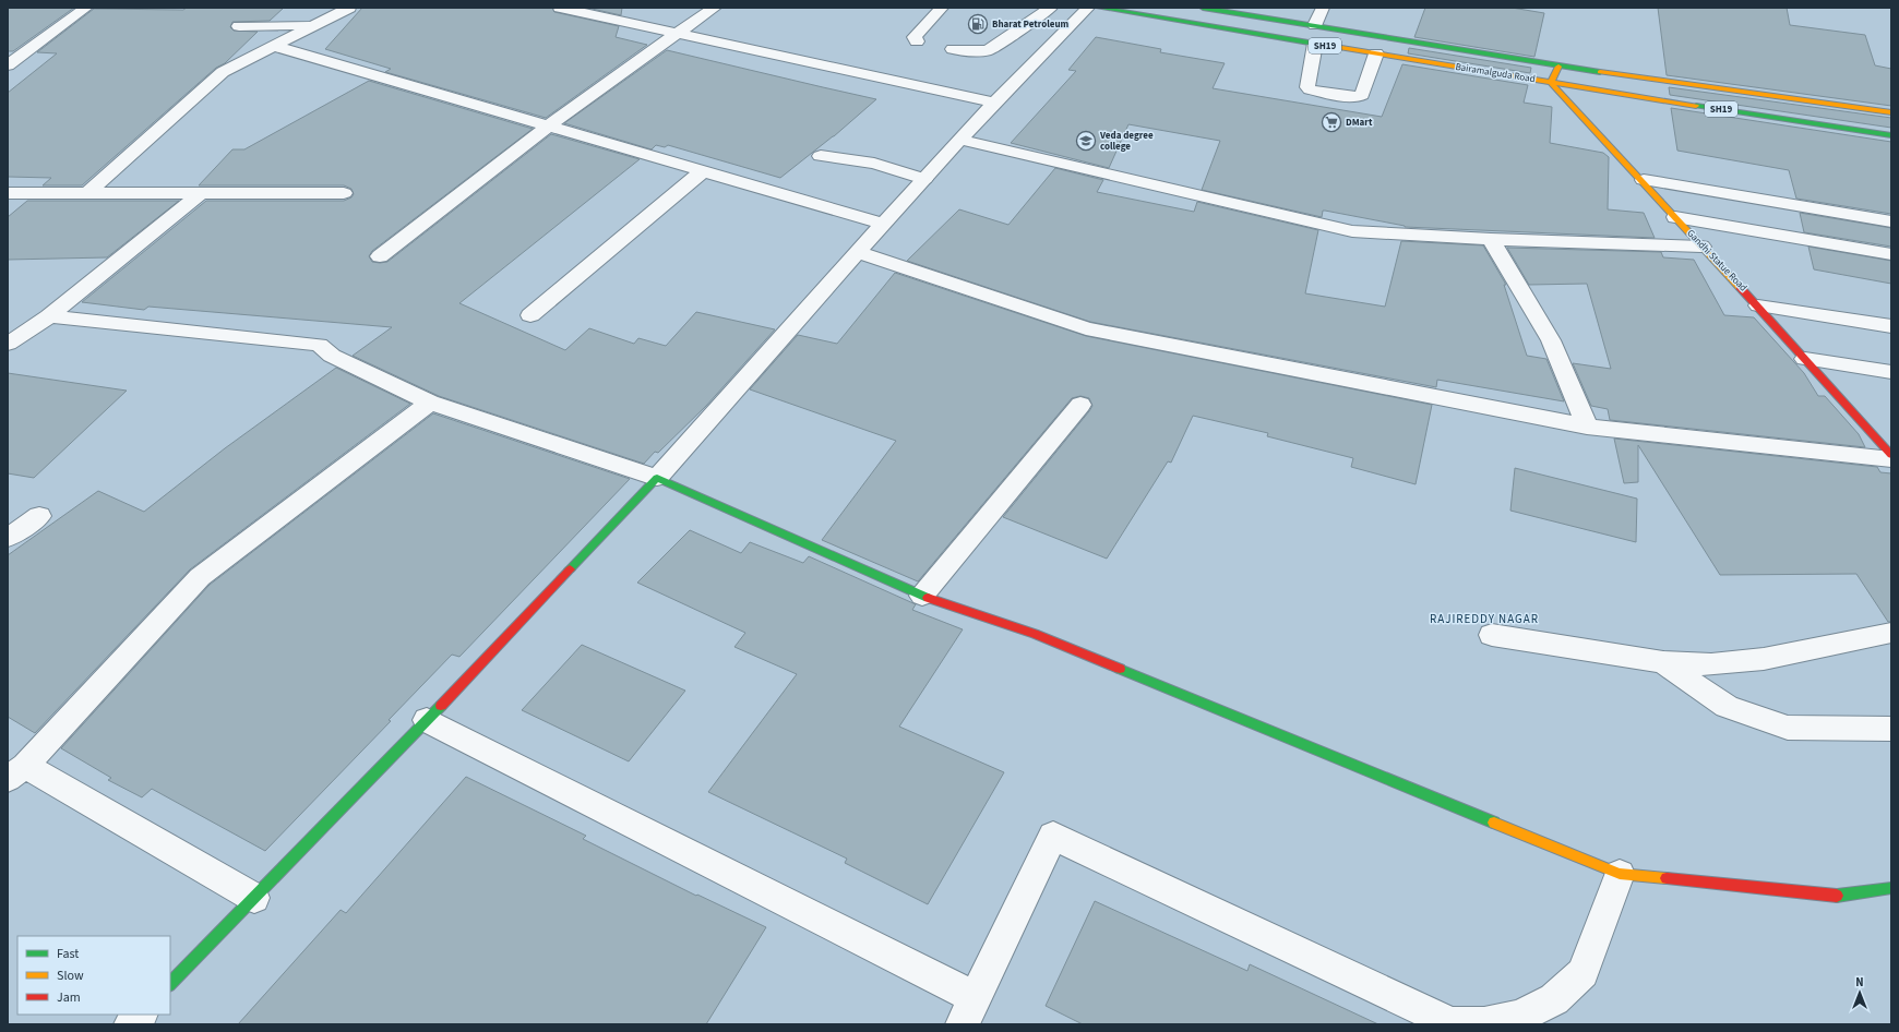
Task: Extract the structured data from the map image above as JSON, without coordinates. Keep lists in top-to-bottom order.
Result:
{
  "streets": {
    "street": ["SH19", "Bairamalguda Road", "Gandhi Statue Road"]
  },
  "crossings": [
    ["Bairamalguda Road", "Gandhi Statue Road"]
  ],
  "districts": ["RAJIREDDY NAGAR"],
  "places": {
    "fuel station": ["Bharat Petroleum"],
    "supermarket": ["DMart"],
    "school or university": ["Veda degree college"]
  },
  "legend": ["Fast", "Slow", "Jam"],
  "north": "top"
}
